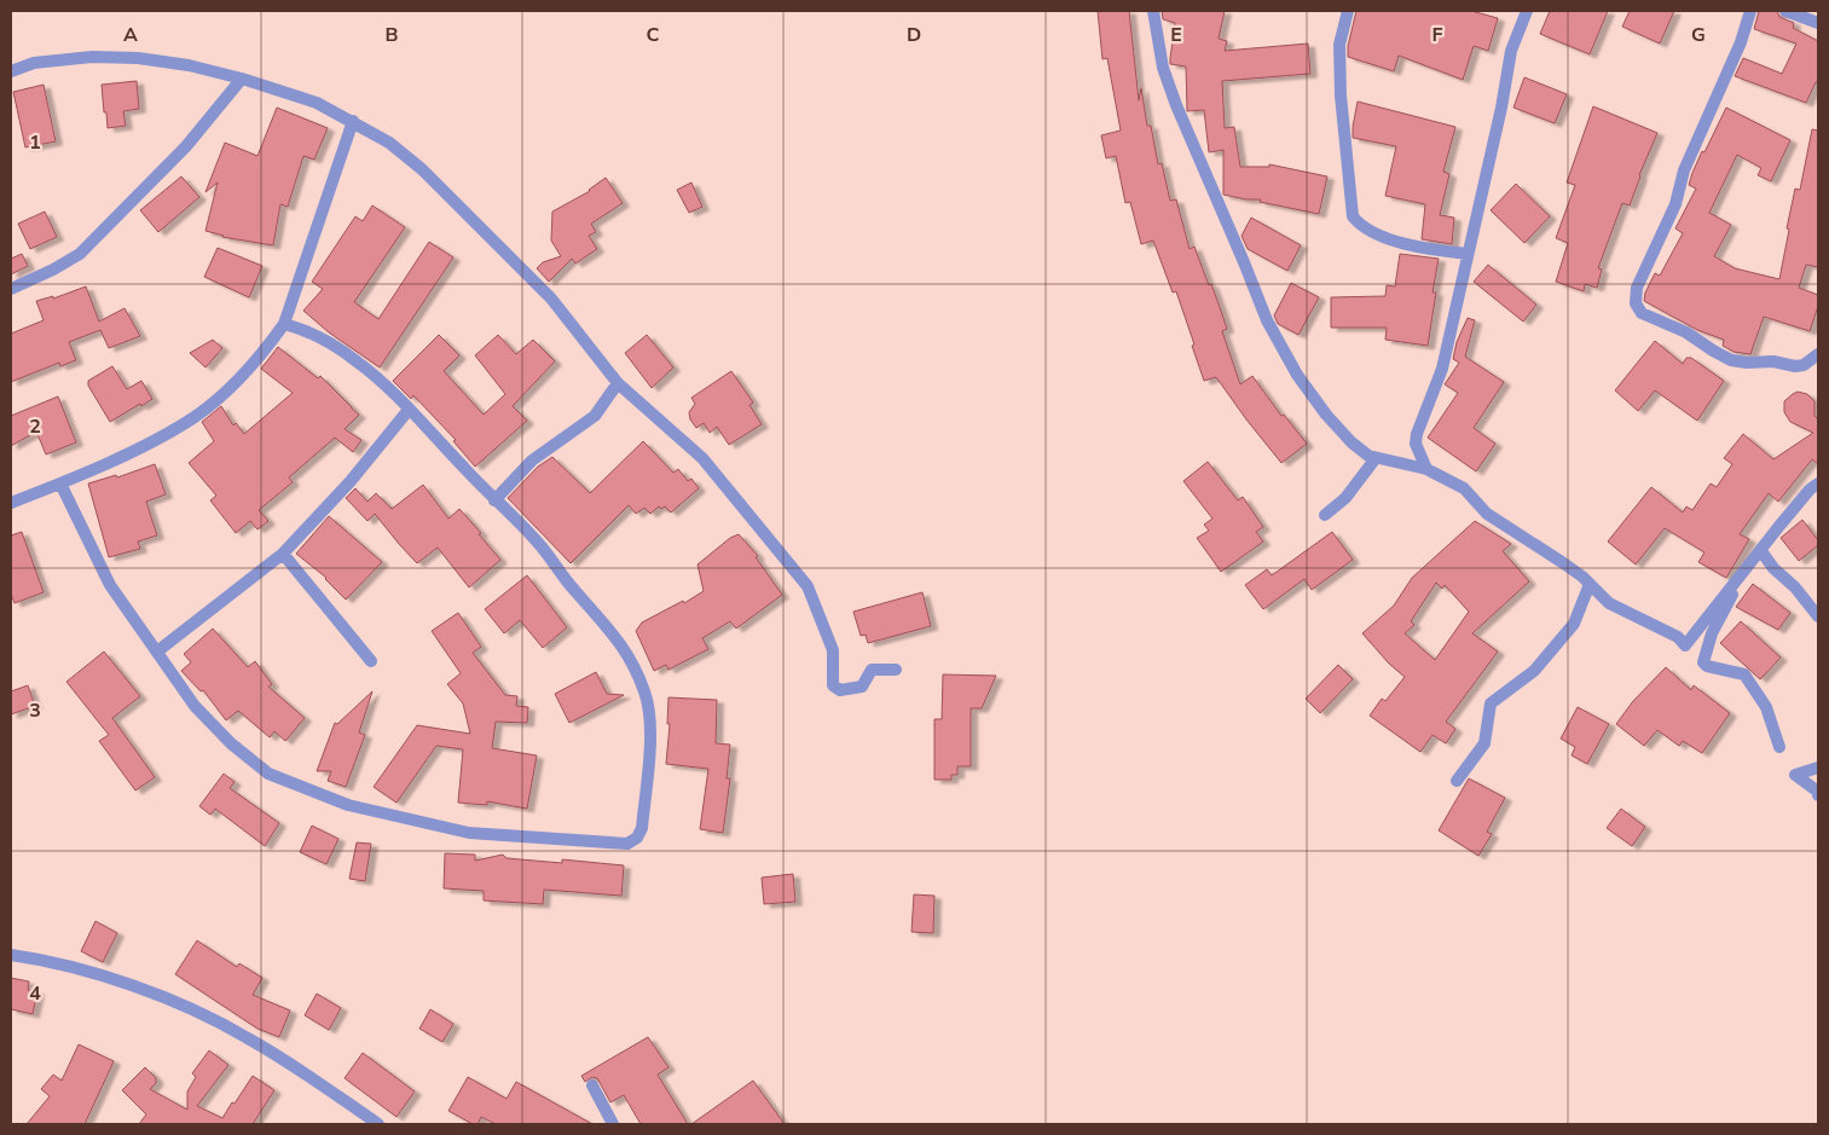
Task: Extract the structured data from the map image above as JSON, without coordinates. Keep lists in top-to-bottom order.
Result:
{
  "grid": {
    "columns": [
      "A",
      "B",
      "C",
      "D",
      "E",
      "F",
      "G"
    ],
    "rows": [
      "1",
      "2",
      "3",
      "4"
    ]
  }
}
